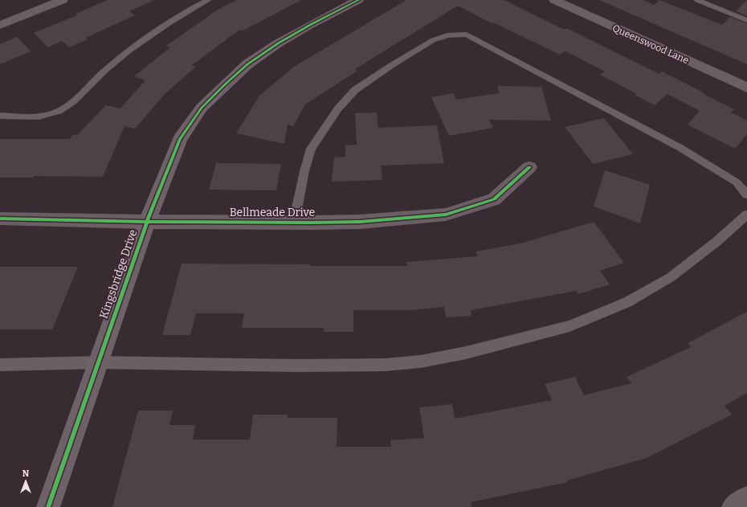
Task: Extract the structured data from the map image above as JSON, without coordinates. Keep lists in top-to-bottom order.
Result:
{
  "streets": {
    "street": ["Queenswood Lane", "Bellmeade Drive", "Kingsbridge Drive"]
  },
  "crossings": [
    ["Bellmeade Drive", "Kingsbridge Drive"]
  ],
  "north": "top"
}
